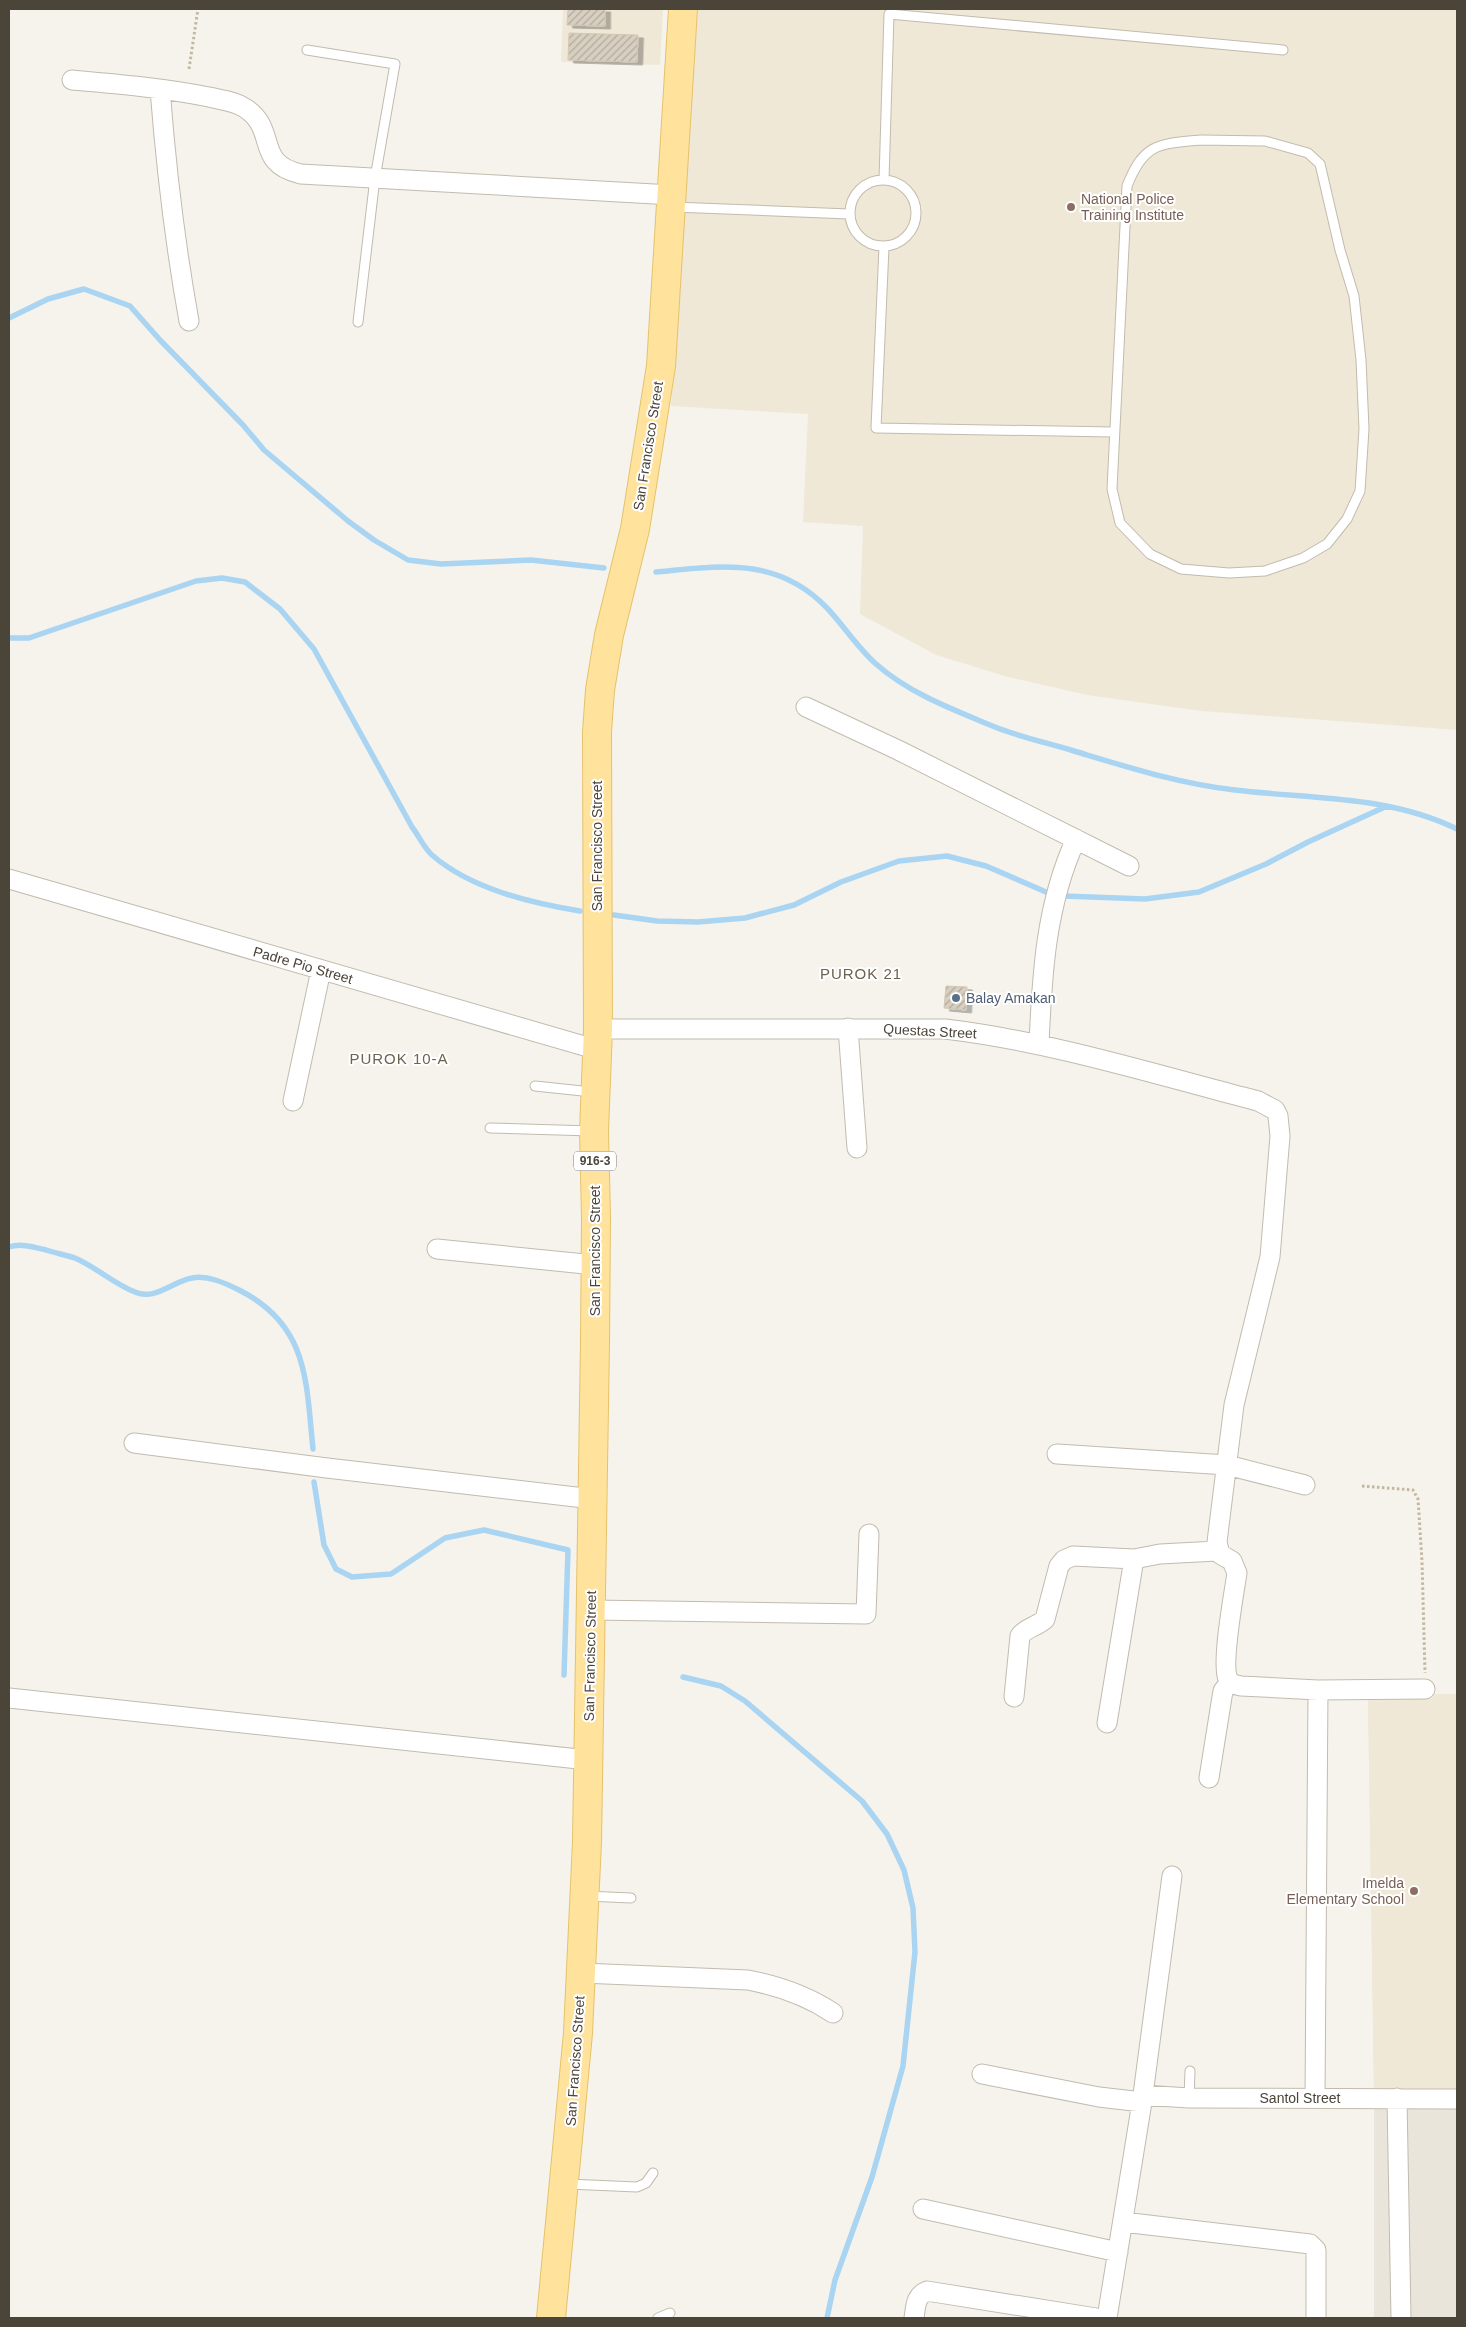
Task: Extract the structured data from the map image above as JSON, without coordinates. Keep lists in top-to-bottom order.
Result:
{
  "streets": {
    "main road": ["San Francisco Street", "916-3"],
    "street": ["Padre Pio Street", "Questas Street", "Santol Street"]
  },
  "crossings": [
    ["San Francisco Street", "Padre Pio Street"],
    ["San Francisco Street", "Questas Street"],
    ["Padre Pio Street", "Questas Street"]
  ],
  "districts": ["PUROK 21", "PUROK 10-A"],
  "places": ["National Police Training Institute", "Balay Amakan", "Imelda Elementary School"]
}
